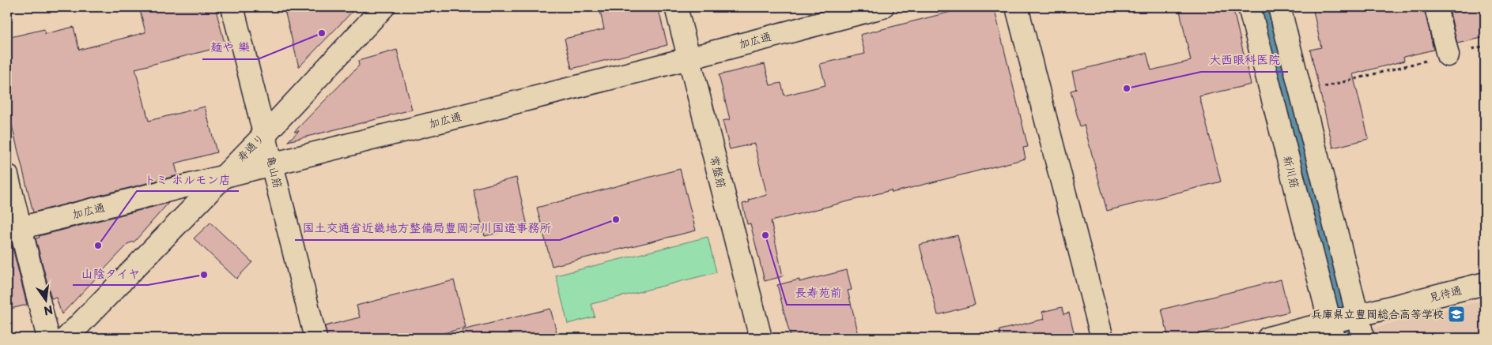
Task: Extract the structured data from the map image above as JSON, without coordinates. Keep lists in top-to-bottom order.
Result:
{
  "streets": {
    "street": [
      "加広通",
      "寿通り",
      "亀山筋",
      "常盤筋",
      "新川筋",
      "見待通"
    ]
  },
  "crossings": [
    ["加広通", "寿通り"],
    ["加広通", "亀山筋"],
    ["加広通", "常盤筋"],
    ["寿通り", "亀山筋"],
    ["新川筋", "見待通"]
  ],
  "places": {
    "other": [
      "麺や 樂",
      "大西眼科医院",
      "国土交通省近畿地方整備局豊岡河川国道事務所",
      "長寿苑前",
      "トミ ホルモン店",
      "山陰タイヤ"
    ],
    "school or university": ["兵庫県立豊岡総合高等学校"]
  },
  "north": "bottom"
}
